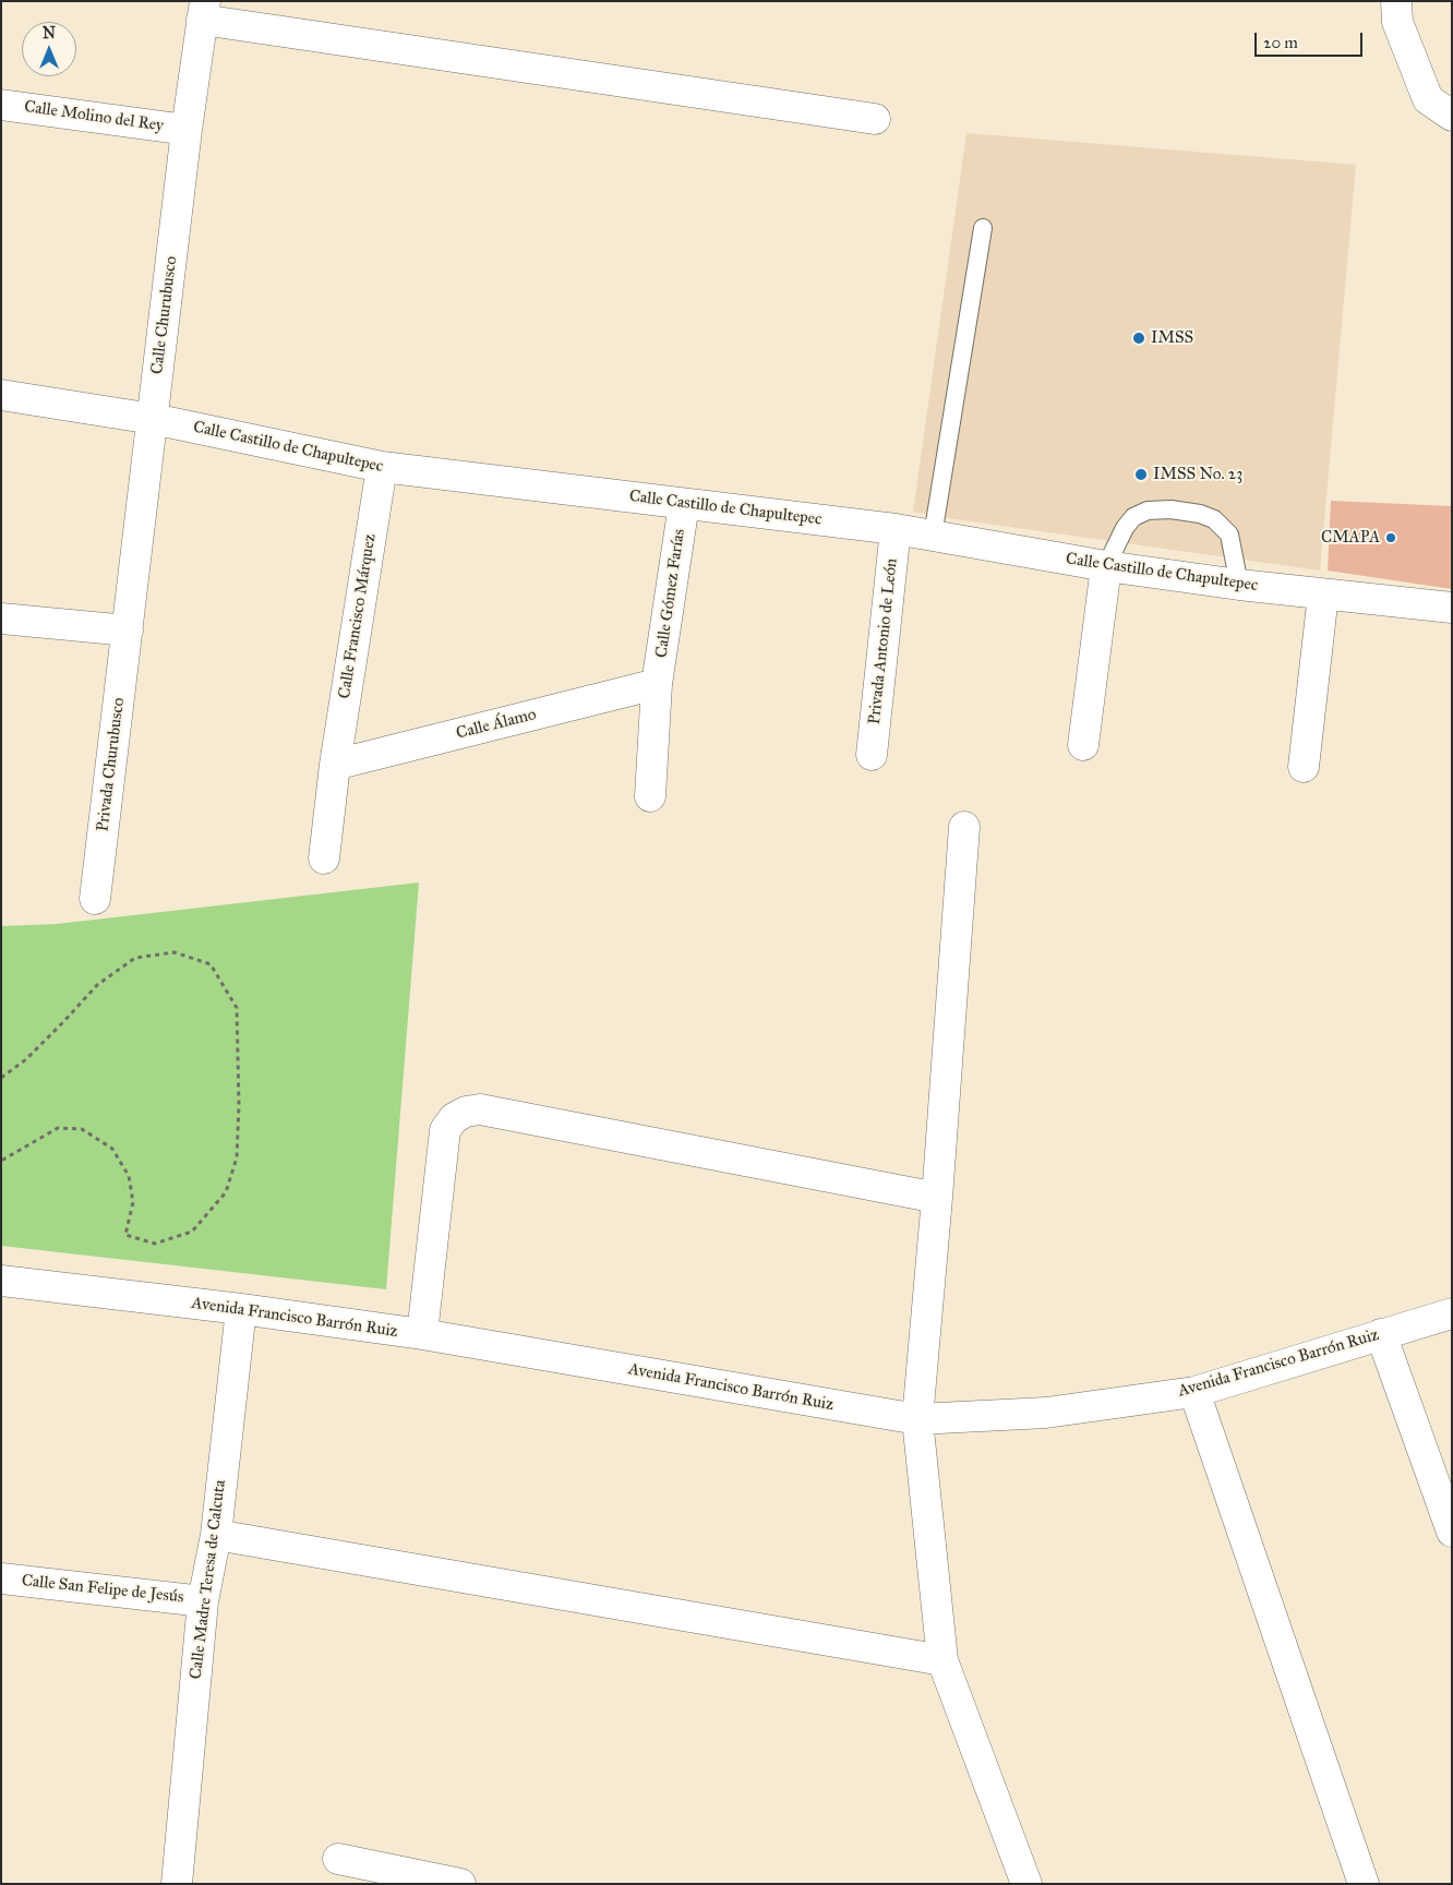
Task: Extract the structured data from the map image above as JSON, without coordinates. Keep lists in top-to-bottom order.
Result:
{
  "streets": {
    "street": [
      "Calle Molino del Rey",
      "Calle Churubusco",
      "Calle Castillo de Chapultepec",
      "Calle Gómez Farías",
      "Calle Francisco Márquez",
      "Privada Antonio de León",
      "Calle Álamo",
      "Privada Churubusco",
      "Avenida Francisco Barrón Ruiz",
      "Calle Madre Teresa de Calcuta",
      "Calle San Felipe de Jesús"
    ]
  },
  "crossings": [
    ["Calle Molino del Rey", "Calle Churubusco"],
    ["Calle Churubusco", "Calle Castillo de Chapultepec"],
    ["Calle Churubusco", "Privada Churubusco"],
    ["Calle Castillo de Chapultepec", "Calle Gómez Farías"],
    ["Calle Castillo de Chapultepec", "Calle Francisco Márquez"],
    ["Calle Castillo de Chapultepec", "Privada Antonio de León"],
    ["Calle Gómez Farías", "Calle Álamo"],
    ["Calle Francisco Márquez", "Calle Álamo"],
    ["Avenida Francisco Barrón Ruiz", "Calle Madre Teresa de Calcuta"],
    ["Calle Madre Teresa de Calcuta", "Calle San Felipe de Jesús"]
  ],
  "places": ["IMSS", "IMSS No. 23", "CMAPA"],
  "scale_bar": "20 m",
  "north": "top"
}
